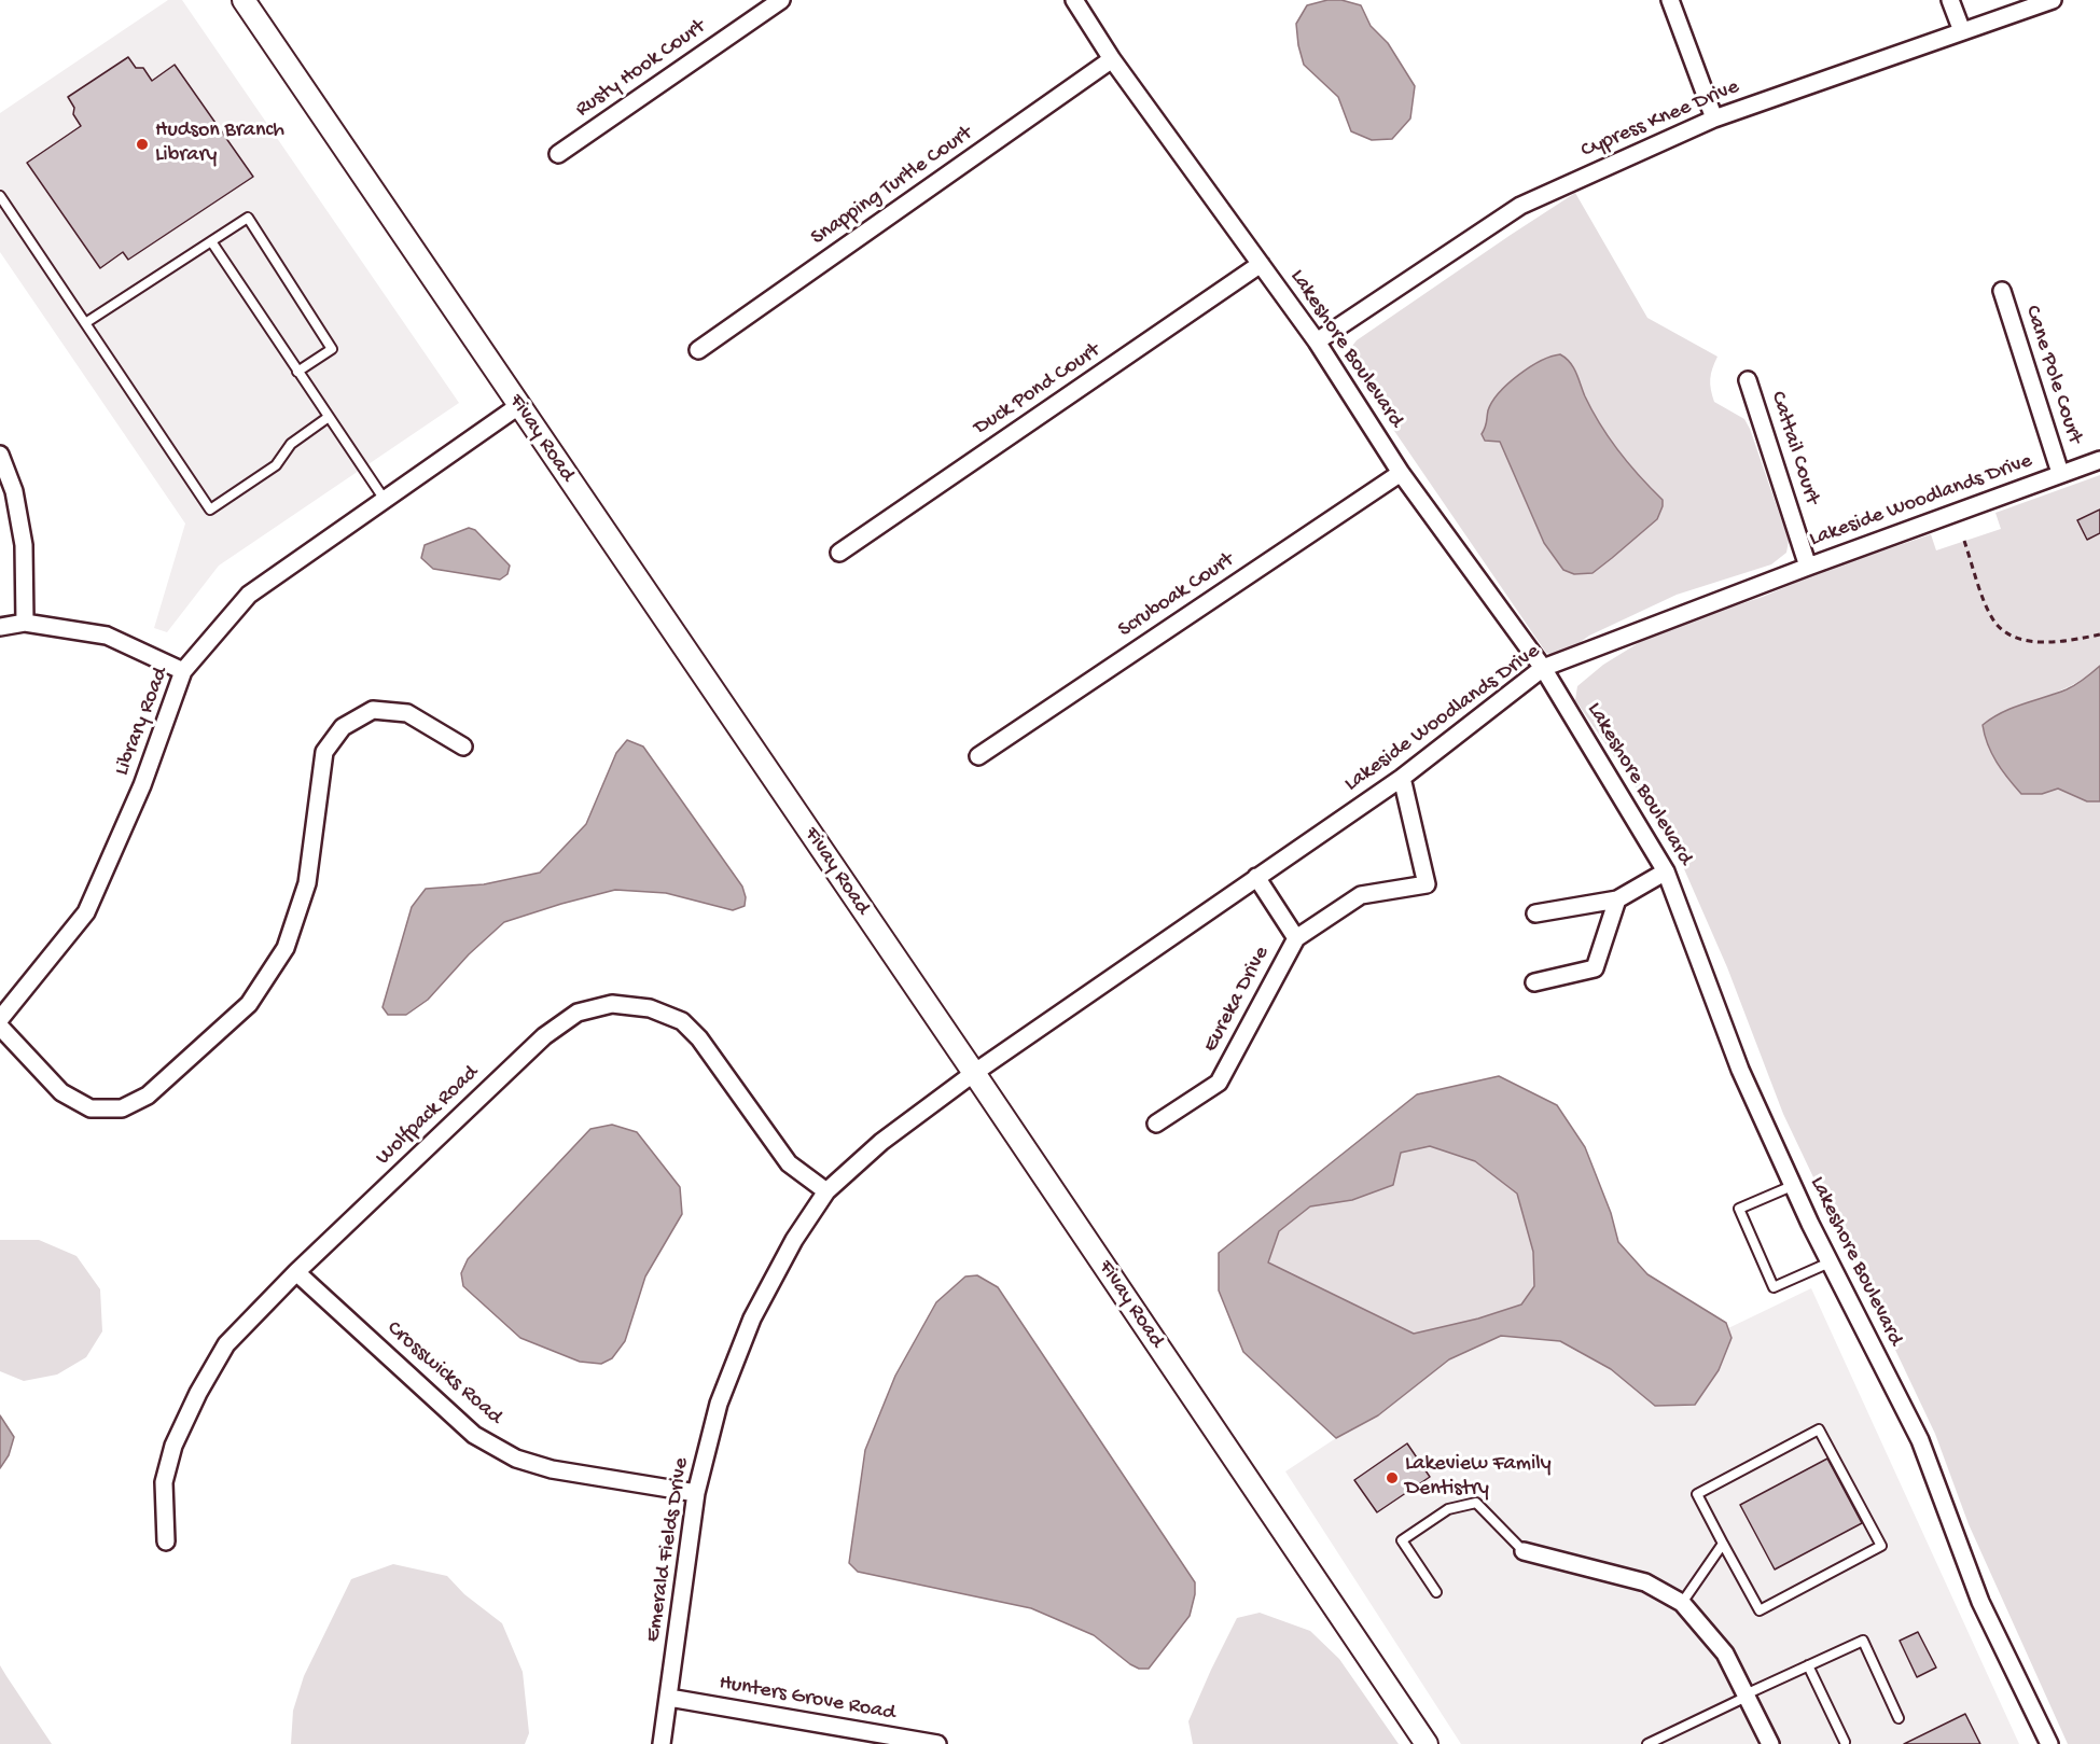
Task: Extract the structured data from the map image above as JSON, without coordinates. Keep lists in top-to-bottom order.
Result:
{
  "streets": {
    "street": [
      "Rusty Hook Court",
      "Cypress Knee Drive",
      "Snapping Turtle Court",
      "Lakeshore Boulevard",
      "Cane Pole Court",
      "Duck Pond Court",
      "Fivay Road",
      "Cattail Court",
      "Lakeside Woodlands Drive",
      "Scruboak Court",
      "Library Road",
      "Eureka Drive",
      "Wolfpack Road",
      "Crosswicks Road",
      "Emerald Fields Drive",
      "Hunters Grove Road"
    ]
  },
  "crossings": [
    ["Cypress Knee Drive", "Lakeshore Boulevard"],
    ["Snapping Turtle Court", "Lakeshore Boulevard"],
    ["Lakeshore Boulevard", "Duck Pond Court"],
    ["Lakeshore Boulevard", "Lakeside Woodlands Drive"],
    ["Lakeshore Boulevard", "Scruboak Court"],
    ["Cane Pole Court", "Lakeside Woodlands Drive"],
    ["Fivay Road", "Lakeside Woodlands Drive"],
    ["Fivay Road", "Library Road"],
    ["Fivay Road", "Emerald Fields Drive"],
    ["Cattail Court", "Lakeside Woodlands Drive"],
    ["Lakeside Woodlands Drive", "Eureka Drive"],
    ["Lakeside Woodlands Drive", "Emerald Fields Drive"],
    ["Wolfpack Road", "Crosswicks Road"],
    ["Wolfpack Road", "Emerald Fields Drive"],
    ["Crosswicks Road", "Emerald Fields Drive"],
    ["Emerald Fields Drive", "Hunters Grove Road"]
  ],
  "places": ["Hudson Branch Library", "Lakeview Family Dentistry"]
}
